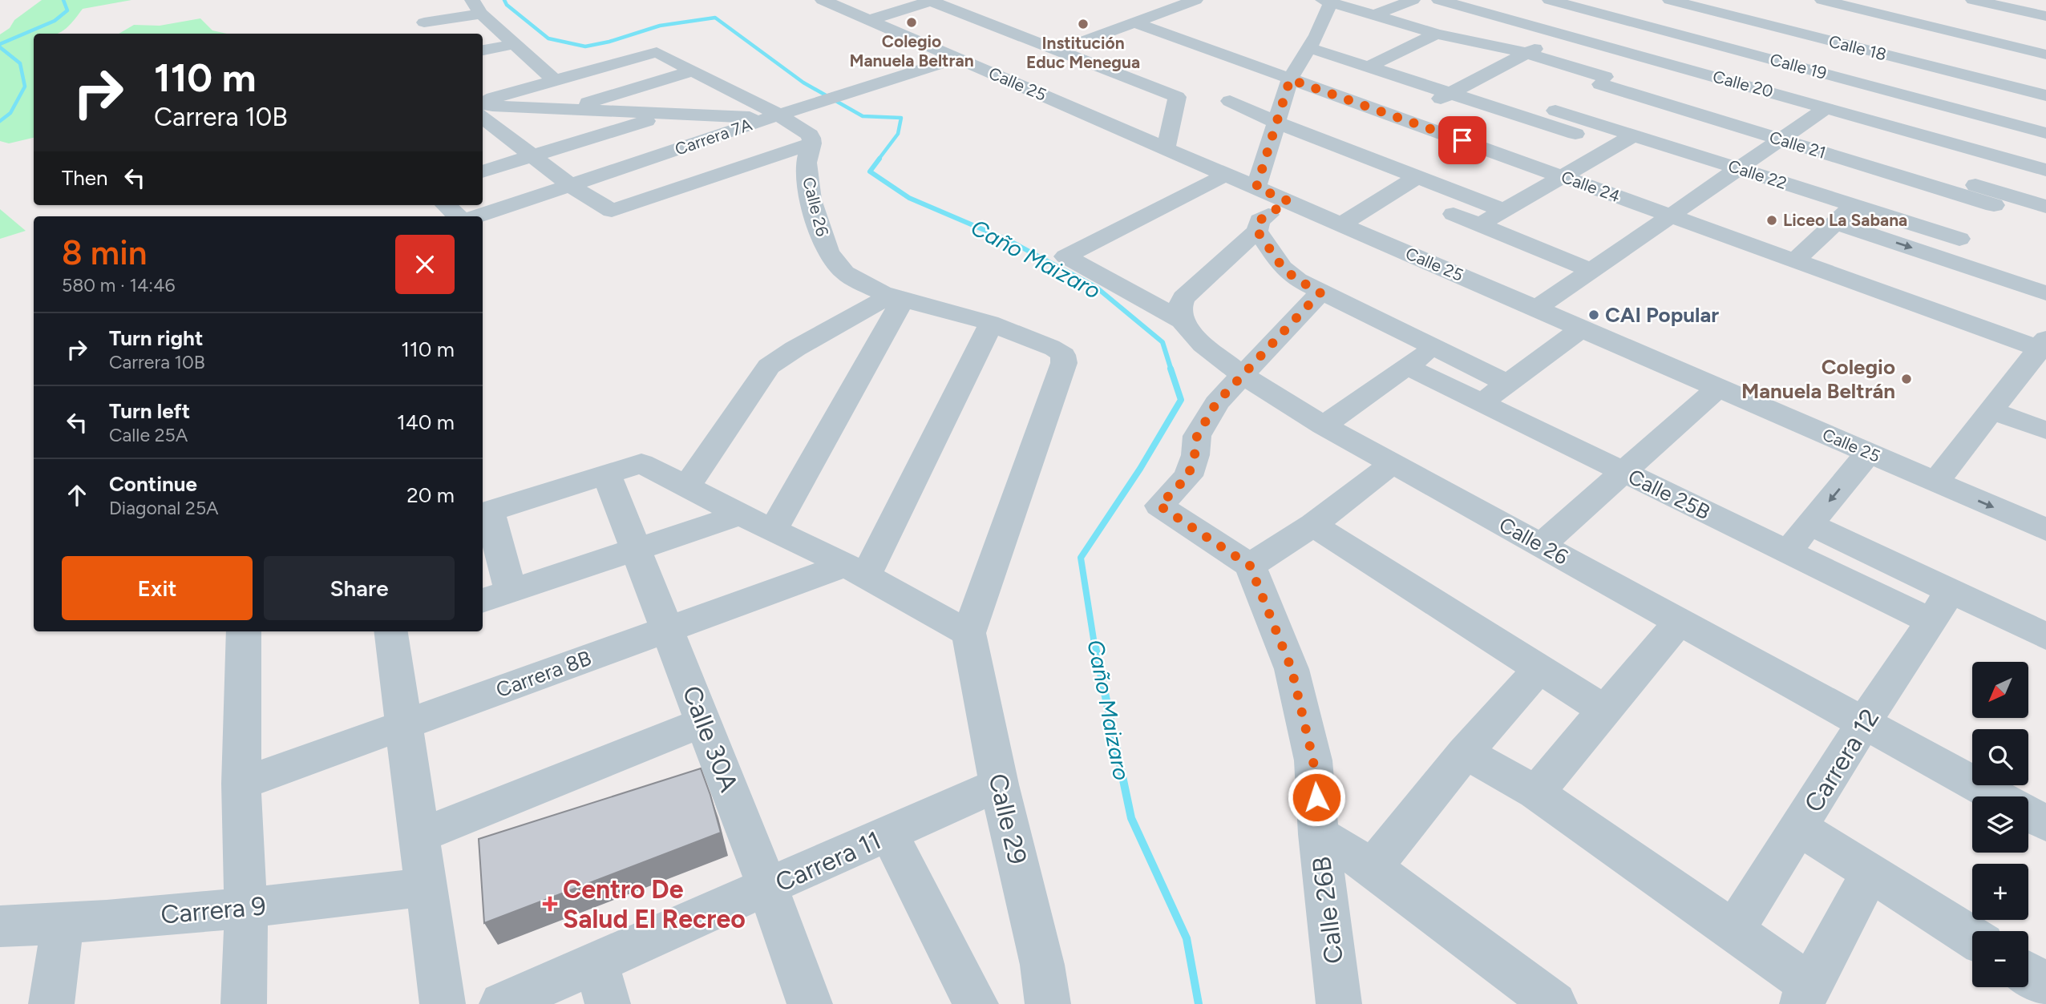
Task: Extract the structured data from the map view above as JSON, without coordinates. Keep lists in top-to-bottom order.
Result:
{
  "streets": {
    "street": [
      "Calle 18",
      "Calle 19",
      "Calle 25",
      "Calle 20",
      "Carrera 7A",
      "Calle 21",
      "Calle 22",
      "Calle 24",
      "Calle 26",
      "Calle 25B",
      "Carrera 8B",
      "Calle 30A",
      "Carrera 12",
      "Calle 29",
      "Carrera 11",
      "Carrera 9",
      "Calle 26B"
    ]
  },
  "crossings": [
    ["Calle 25", "Carrera 7A"],
    ["Calle 25", "Calle 26"],
    ["Calle 21", "Calle 22"],
    ["Calle 26", "Carrera 12"],
    ["Calle 26", "Calle 29"],
    ["Calle 25B", "Carrera 12"],
    ["Carrera 8B", "Calle 30A"],
    ["Calle 30A", "Carrera 11"],
    ["Calle 29", "Carrera 11"]
  ],
  "water": ["Caño Maizaro"],
  "places": {
    "other": [
      "Colegio Manuela Beltran",
      "Institución Educ Menegua",
      "Liceo La Sabana",
      "CAI Popular",
      "Colegio Manuela Beltrán"
    ],
    "health": ["Centro De Salud El Recreo"]
  },
  "north": "bottom left",
  "page": {
    "turn": ["110 m", "Carrera 10B"],
    "then": "Then",
    "heading": ["8 min", "580 m · 14:46"],
    "list": [
      {
        "name": "Turn right",
        "note": "Carrera 10B",
        "value": "110 m"
      },
      {
        "name": "Turn left",
        "note": "Calle 25A",
        "value": "140 m"
      },
      {
        "name": "Continue",
        "note": "Diagonal 25A",
        "value": "20 m"
      }
    ],
    "buttons": ["Exit", "Share"],
    "map_buttons": ["+", "−"]
  }
}
